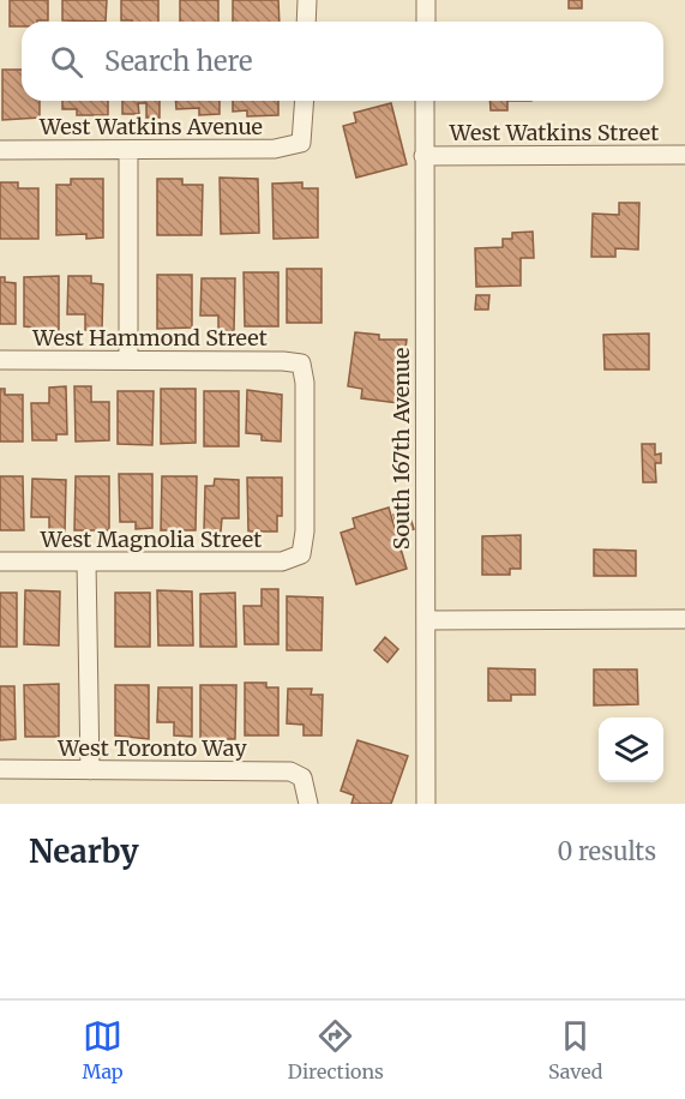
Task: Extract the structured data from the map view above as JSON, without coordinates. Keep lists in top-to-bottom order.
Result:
{
  "streets": {
    "street": [
      "West Watkins Avenue",
      "West Watkins Street",
      "West Hammond Street",
      "South 167th Avenue",
      "West Magnolia Street",
      "West Toronto Way"
    ]
  },
  "crossings": [
    ["West Watkins Street", "South 167th Avenue"],
    ["West Hammond Street", "West Magnolia Street"]
  ],
  "page": {
    "search": "Search here",
    "heading": ["Nearby", "0 results"],
    "nav": ["Map", "Directions", "Saved"]
  }
}
